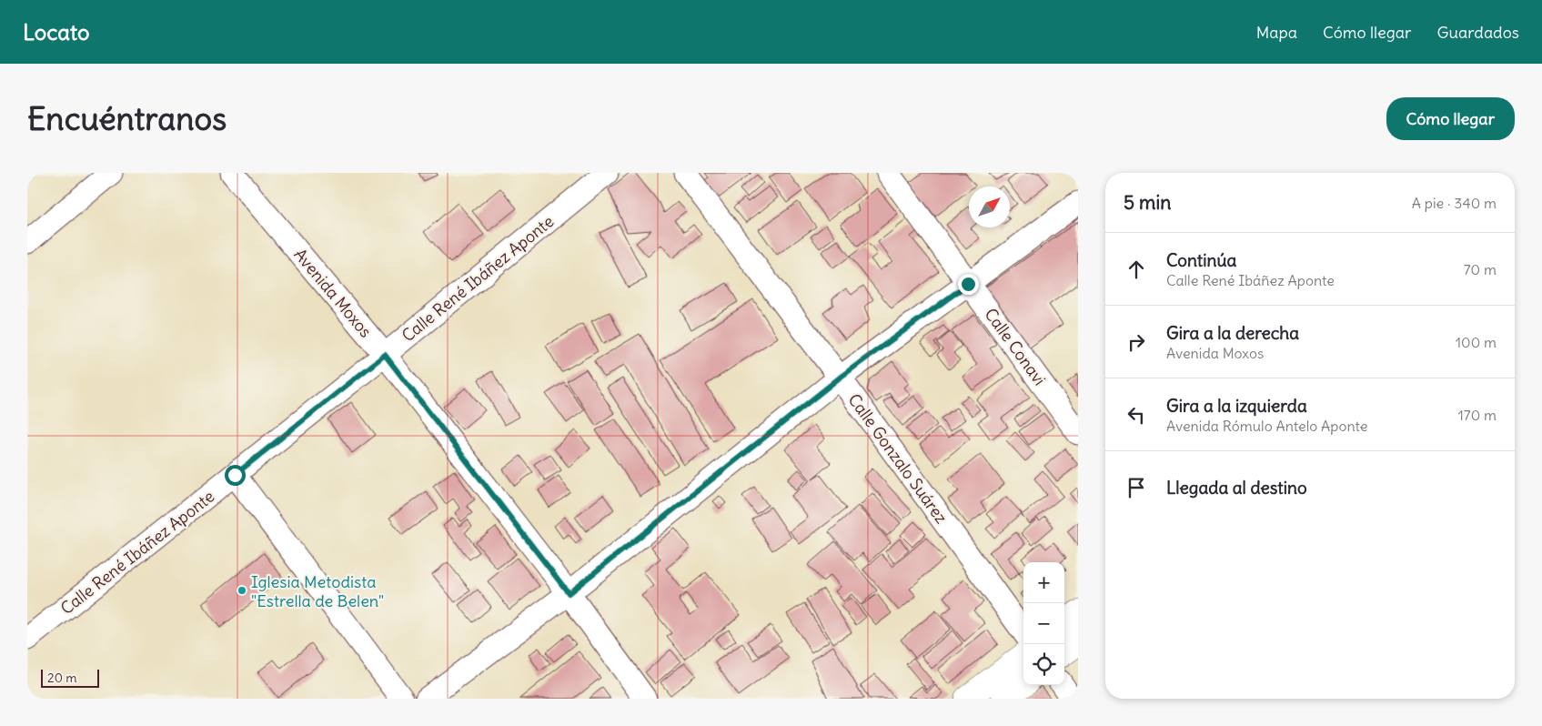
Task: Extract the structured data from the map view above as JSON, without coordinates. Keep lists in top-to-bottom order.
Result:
{
  "streets": {
    "street": [
      "Calle René Ibáñez Aponte",
      "Avenida Moxos",
      "Calle Conavi",
      "Calle Gonzalo Suárez"
    ]
  },
  "crossings": [
    ["Calle René Ibáñez Aponte", "Avenida Moxos"]
  ],
  "places": ["Iglesia Metodista \"Estrella de Belen\""],
  "scale_bar": "20 m",
  "north": "top right",
  "page": {
    "header": "Locato",
    "nav": ["Mapa", "Cómo llegar", "Guardados"],
    "buttons": "Cómo llegar",
    "title": "Encuéntranos",
    "heading": ["5 min", "A pie · 340 m"],
    "list": [
      ["Continúa", "Calle René Ibáñez Aponte", "70 m"],
      ["Gira a la derecha", "Avenida Moxos", "100 m"],
      ["Gira a la izquierda", "Avenida Rómulo Antelo Aponte", "170 m"],
      "Llegada al destino"
    ],
    "map_buttons": ["+", "−"],
    "scale": "20 m"
  }
}
